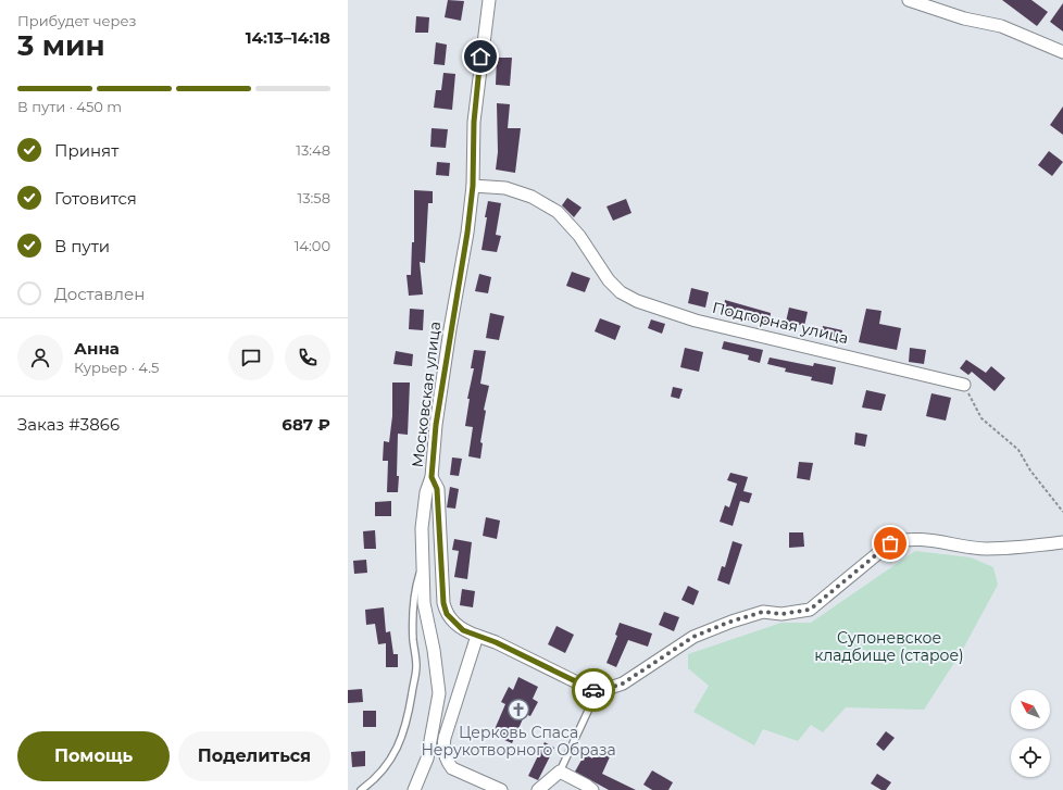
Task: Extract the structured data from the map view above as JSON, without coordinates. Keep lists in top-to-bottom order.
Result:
{
  "streets": {
    "street": ["Подгорная улица", "Московская улица"]
  },
  "crossings": [
    ["Подгорная улица", "Московская улица"]
  ],
  "parks": ["Супоневское кладбище (старое)"],
  "places": {
    "church": ["Церковь Спаса Нерукотворного Образа"]
  },
  "north": "top left",
  "page": {
    "heading": ["3 мин", "Прибудет через", "14:13–14:18"],
    "panel": [
      "Анна",
      "Курьер · 4.5",
      "Заказ #3866",
      "687 ₽"
    ],
    "bar": "В пути · 450 m",
    "list": [
      ["Принят", "13:48"],
      ["Готовится", "13:58"],
      ["В пути", "14:00"],
      "Доставлен"
    ],
    "buttons": ["Помощь", "Поделиться"]
  }
}
